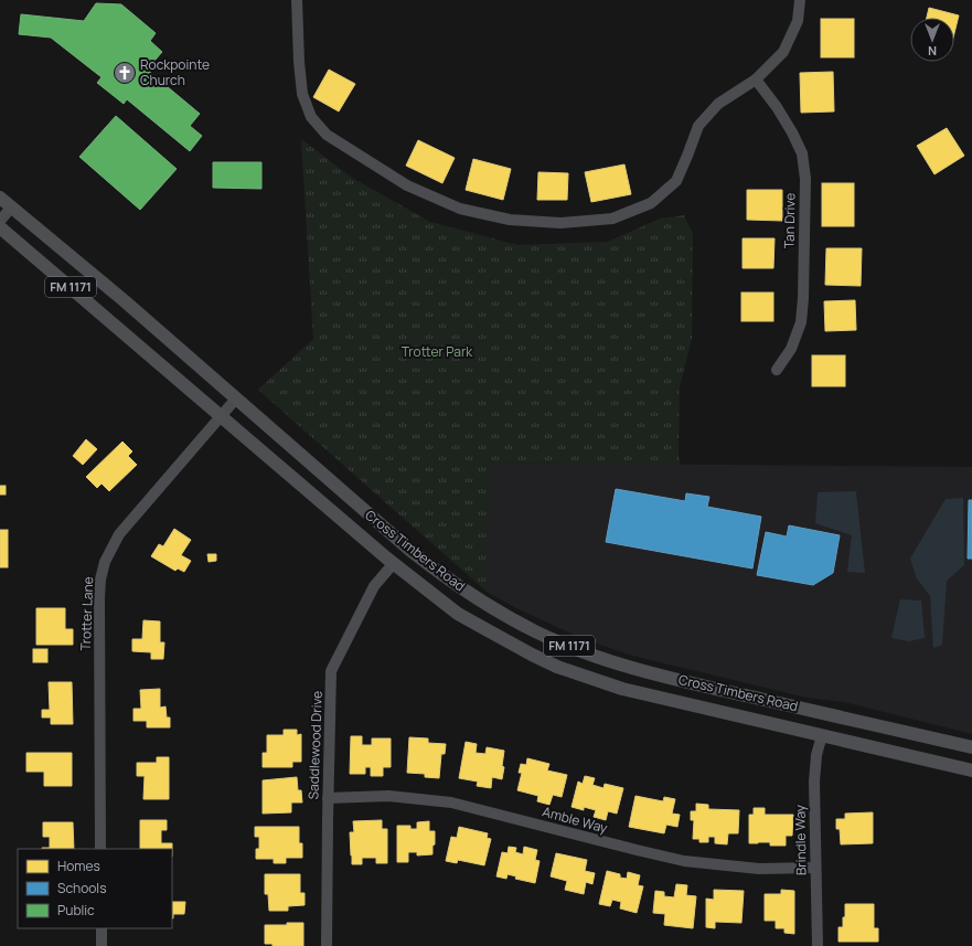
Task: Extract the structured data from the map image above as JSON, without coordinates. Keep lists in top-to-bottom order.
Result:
{
  "streets": {
    "main road": ["FM 1171", "Cross Timbers Road"],
    "street": [
      "Tan Drive",
      "Trotter Lane",
      "Saddlewood Drive",
      "Amble Way",
      "Brindle Way"
    ]
  },
  "crossings": [
    ["Cross Timbers Road", "Trotter Lane"],
    ["Cross Timbers Road", "Saddlewood Drive"],
    ["Cross Timbers Road", "Brindle Way"],
    ["Saddlewood Drive", "Amble Way"],
    ["Amble Way", "Brindle Way"]
  ],
  "parks": ["Trotter Park"],
  "places": {
    "church": ["Rockpointe Church"]
  },
  "legend": ["Homes", "Schools", "Public"],
  "north": "bottom"
}
